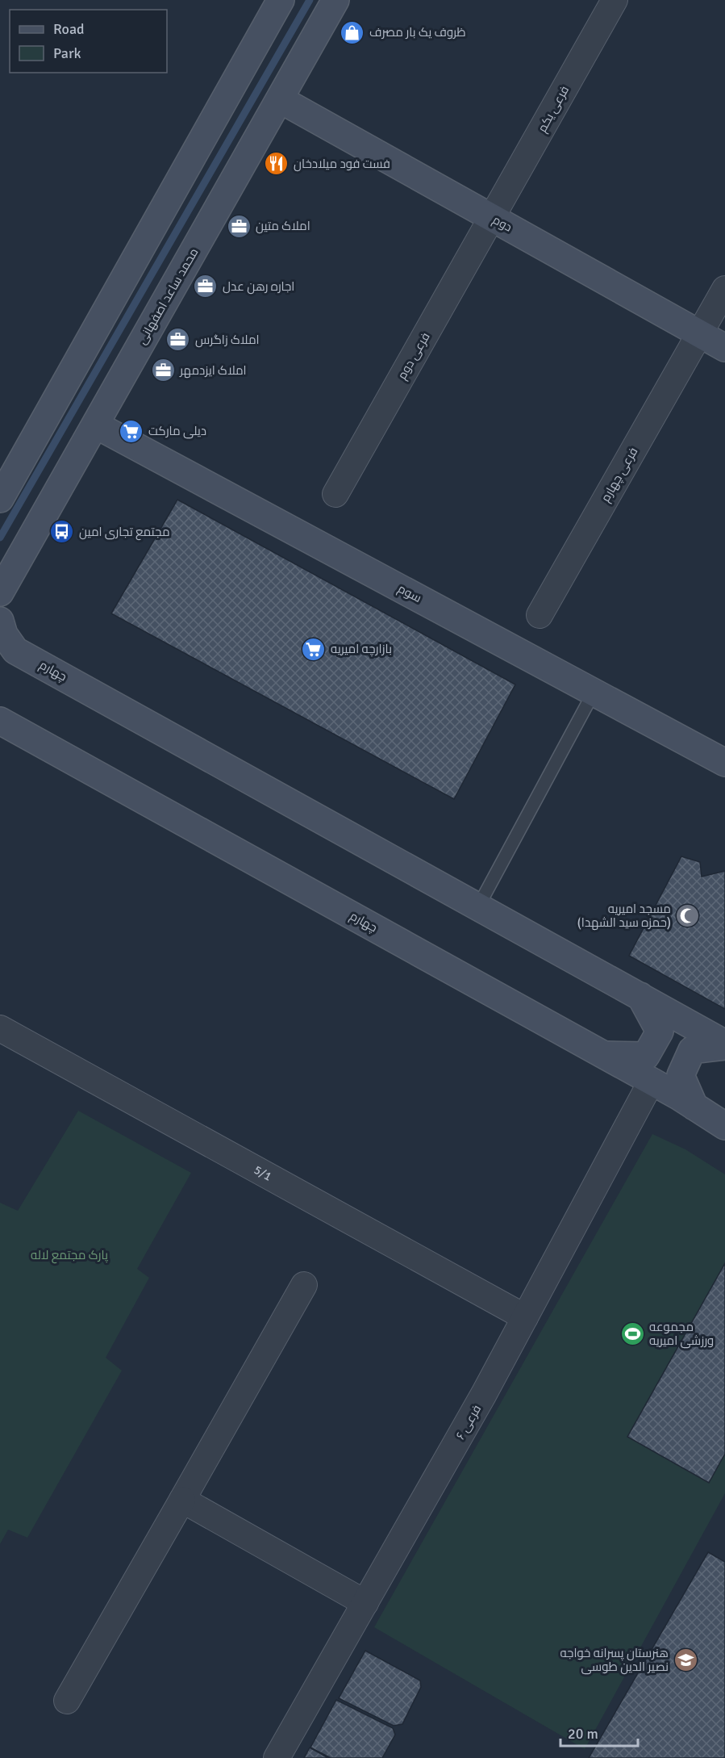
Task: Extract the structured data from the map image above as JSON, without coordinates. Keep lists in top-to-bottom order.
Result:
{
  "streets": {
    "street": [
      "فرعی یکم",
      "دوم",
      "محمد ساعد اصفهانی",
      "فرعی دوم",
      "فرعی چهارم",
      "سوم",
      "چهارم",
      "5/1",
      "فرعی ۶"
    ]
  },
  "crossings": [
    ["فرعی یکم", "دوم"],
    ["فرعی یکم", "فرعی دوم"],
    ["دوم", "محمد ساعد اصفهانی"],
    ["دوم", "فرعی دوم"],
    ["دوم", "فرعی چهارم"],
    ["محمد ساعد اصفهانی", "سوم"],
    ["چهارم", "فرعی ۶"],
    ["5/1", "فرعی ۶"]
  ],
  "parks": ["پارک مجتمع لاله"],
  "places": {
    "shop": ["ظروف یک بار مصرف"],
    "restaurant": ["فست فود میلادخان"],
    "office": [
      "املاک متین",
      "اجاره رهن عدل",
      "املاک زاگرس",
      "املاک ایزدمهر"
    ],
    "supermarket": ["دیلی مارکت", "بازارچه امیریه"],
    "bus stop": ["مجتمع تجاری امین"],
    "mosque": ["مسجد امیریه (حمزه سید الشهدا)"],
    "sports": ["مجموعه ورزشی امیریه"],
    "school or university": ["هنرستان پسرانه خواجه نصیر الدین طوسی"]
  },
  "legend": ["Road", "Park"],
  "scale_bar": "20 m"
}
